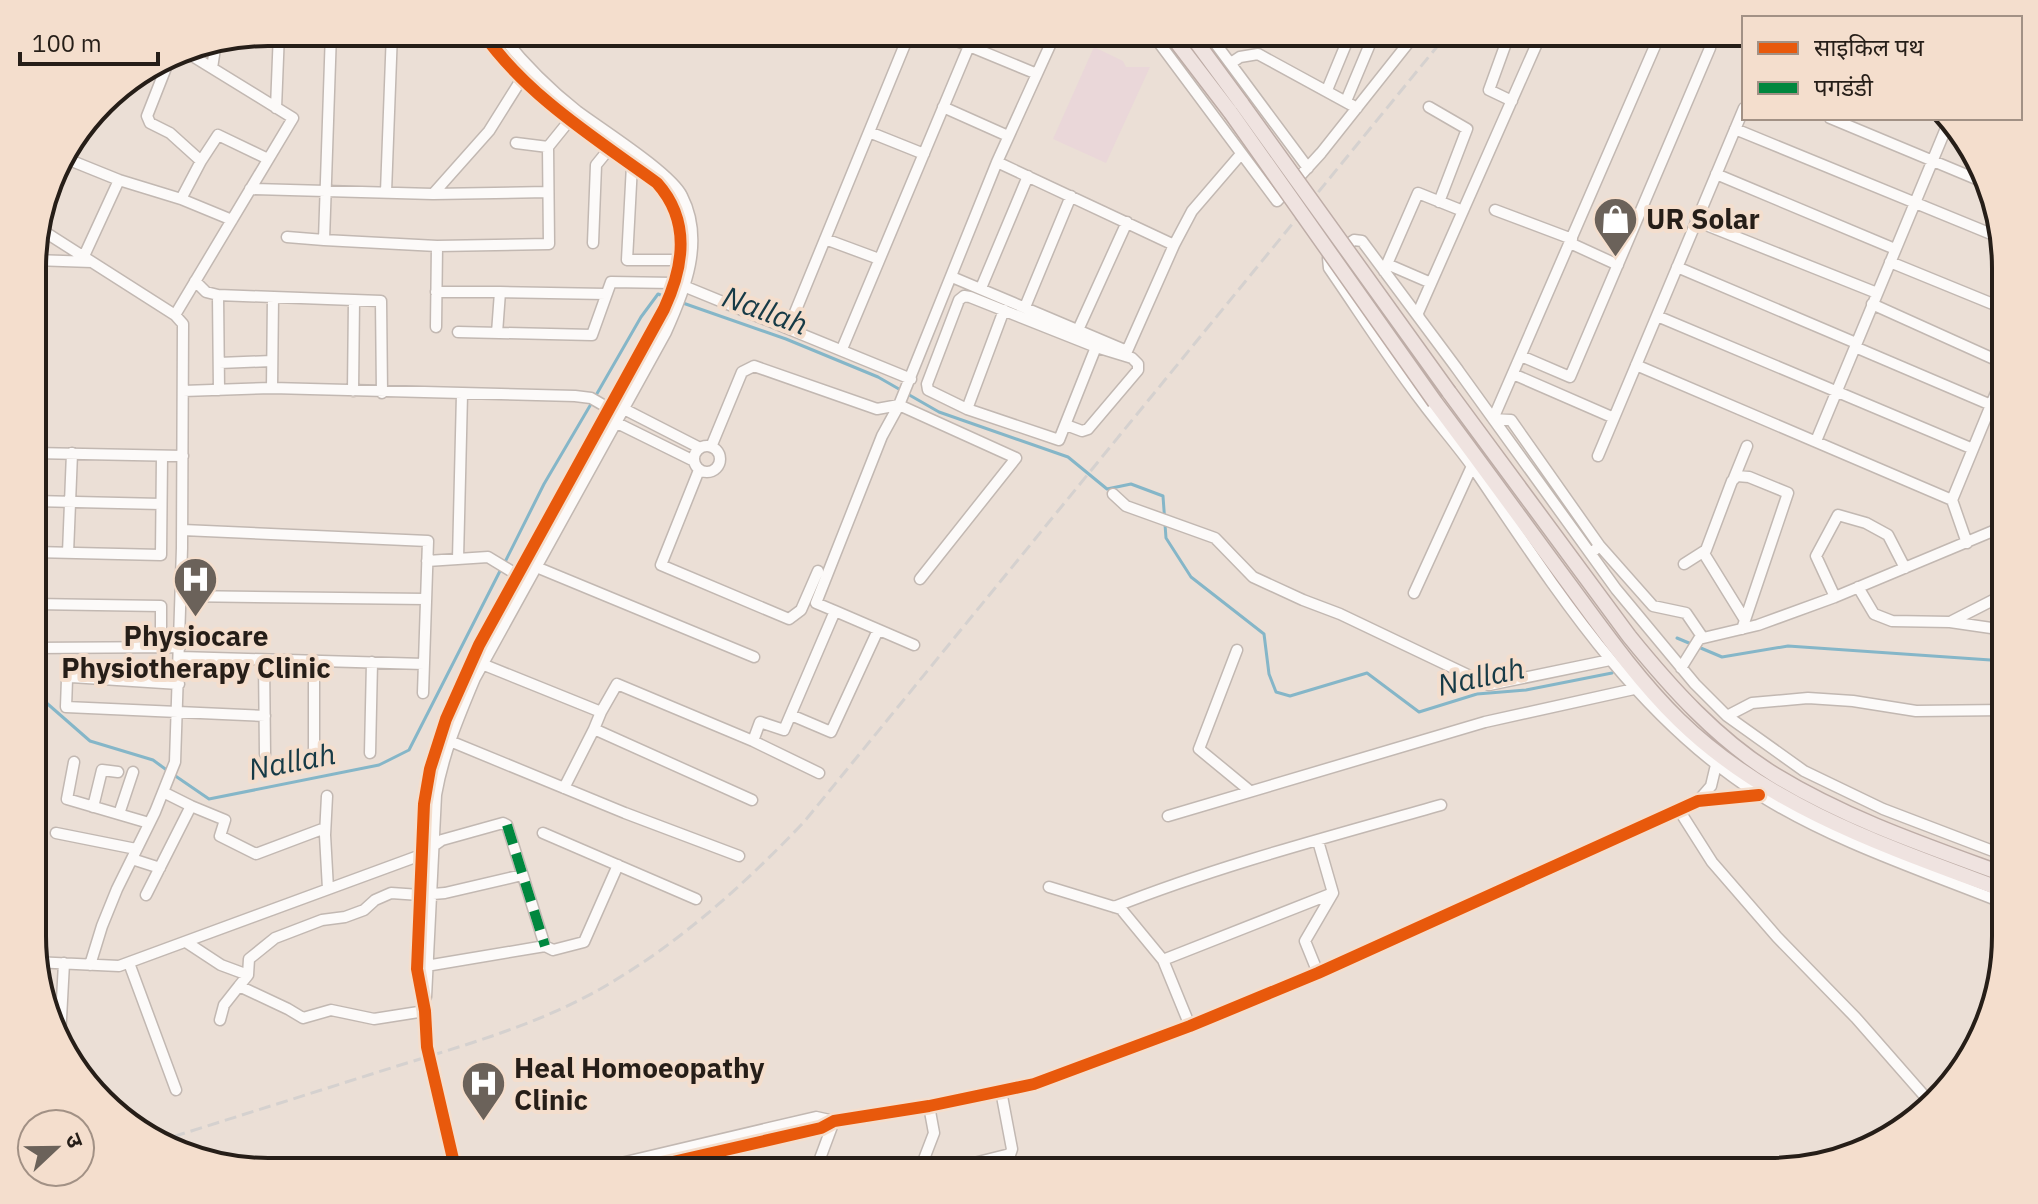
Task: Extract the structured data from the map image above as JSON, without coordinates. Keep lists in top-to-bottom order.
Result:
{
  "water": ["Nallah"],
  "places": {
    "shop": ["UR Solar"],
    "hospital": ["Physiocare Physiotherapy Clinic", "Heal Homoeopathy Clinic"]
  },
  "legend": ["साइकिल पथ", "पगडंडी"],
  "scale_bar": "100 m",
  "north": "right"
}
